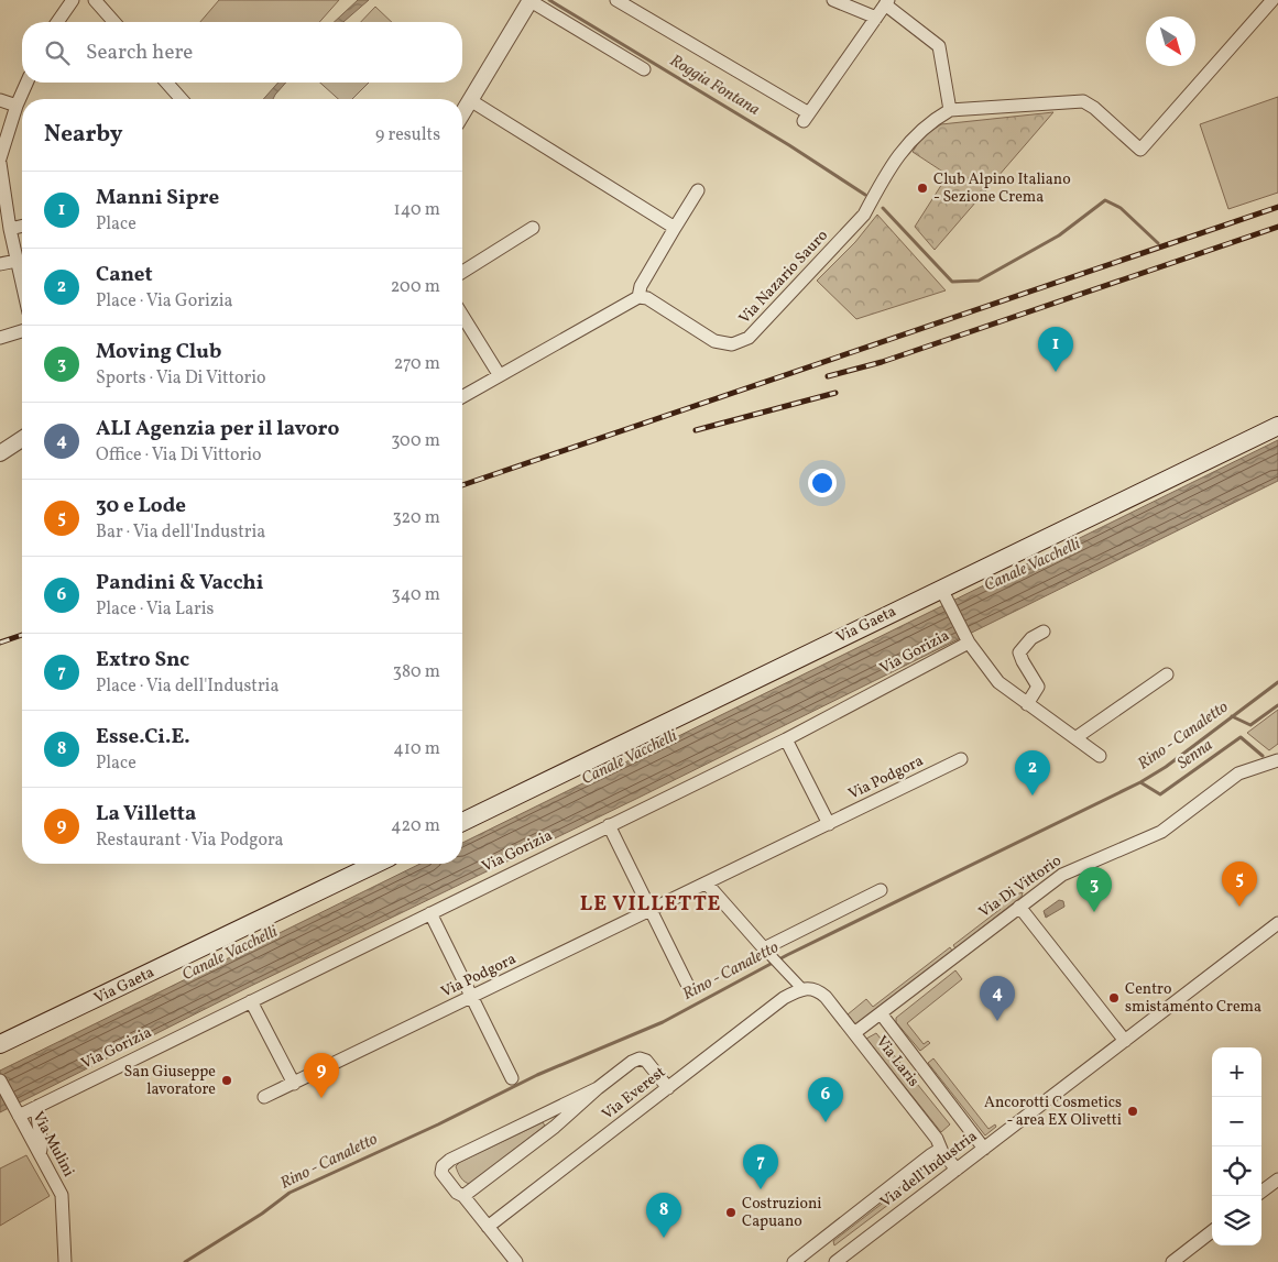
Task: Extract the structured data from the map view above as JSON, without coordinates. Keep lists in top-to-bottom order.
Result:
{
  "streets": {
    "main road": ["Via Gaeta"],
    "street": [
      "Via Nazario Sauro",
      "Via Gorizia",
      "Via Podgora",
      "Via Di Vittorio",
      "Via Laris",
      "Via Everest",
      "Via Mulini",
      "Via dell'Industria"
    ]
  },
  "crossings": [
    ["Via Gaeta", "Via Gorizia"],
    ["Via Gorizia", "Via Mulini"],
    ["Via Di Vittorio", "Via Laris"],
    ["Via Laris", "Via Everest"],
    ["Via Laris", "Via dell'Industria"]
  ],
  "districts": ["LE VILLETTE"],
  "water": [
    "Roggia Fontana",
    "Canale Vacchelli",
    "Rino - Canaletto",
    "Senna"
  ],
  "places": [
    "Club Alpino Italiano - Sezione Crema",
    "Centro smistamento Crema",
    "San Giuseppe lavoratore",
    "Ancorotti Cosmetics - area EX Olivetti",
    "Costruzioni Capuano"
  ],
  "north": "bottom right",
  "page": {
    "search": "Search here",
    "heading": ["Nearby", "9 results"],
    "list": [
      {
        "mark": "1",
        "name": "Manni Sipre",
        "note": "Place",
        "value": "140 m"
      },
      {
        "mark": "2",
        "name": "Canet",
        "note": "Place · Via Gorizia",
        "value": "200 m"
      },
      {
        "mark": "3",
        "name": "Moving Club",
        "note": "Sports · Via Di Vittorio",
        "value": "270 m"
      },
      {
        "mark": "4",
        "name": "ALI Agenzia per il lavoro",
        "note": "Office · Via Di Vittorio",
        "value": "300 m"
      },
      {
        "mark": "5",
        "name": "30 e Lode",
        "note": "Bar · Via dell'Industria",
        "value": "320 m"
      },
      {
        "mark": "6",
        "name": "Pandini & Vacchi",
        "note": "Place · Via Laris",
        "value": "340 m"
      },
      {
        "mark": "7",
        "name": "Extro Snc",
        "note": "Place · Via dell'Industria",
        "value": "380 m"
      },
      {
        "mark": "8",
        "name": "Esse.Ci.E.",
        "note": "Place",
        "value": "410 m"
      },
      {
        "mark": "9",
        "name": "La Villetta",
        "note": "Restaurant · Via Podgora",
        "value": "420 m"
      }
    ],
    "pins": [
      "1",
      "2",
      "5",
      "3",
      "4",
      "9",
      "6",
      "7",
      "8"
    ],
    "map_buttons": ["+", "−"]
  }
}
